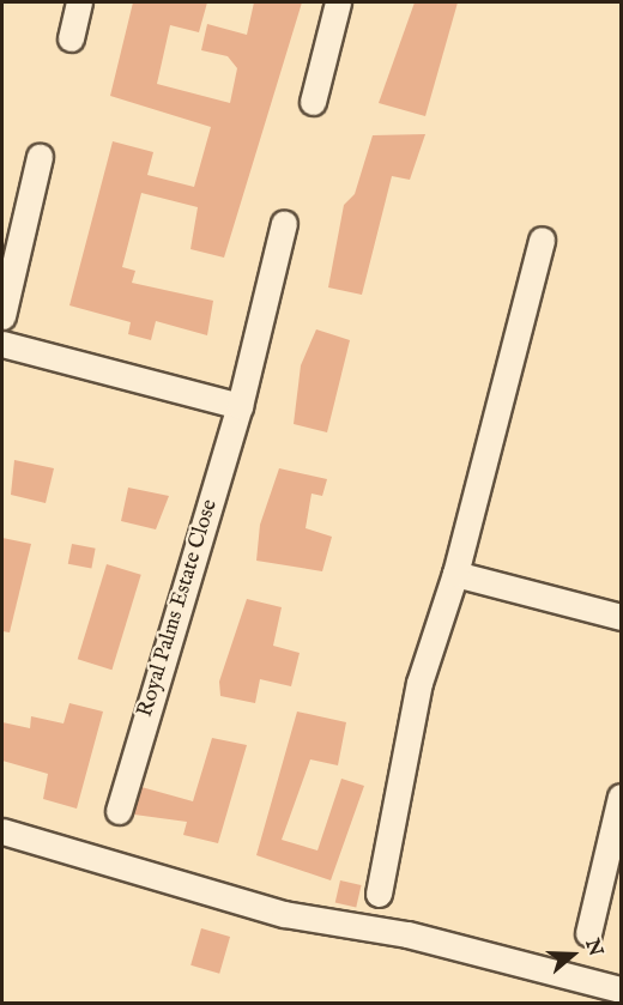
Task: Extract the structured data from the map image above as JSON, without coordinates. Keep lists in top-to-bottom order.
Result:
{
  "streets": {
    "street": ["Royal Palms Estate Close"]
  },
  "north": "right"
}
